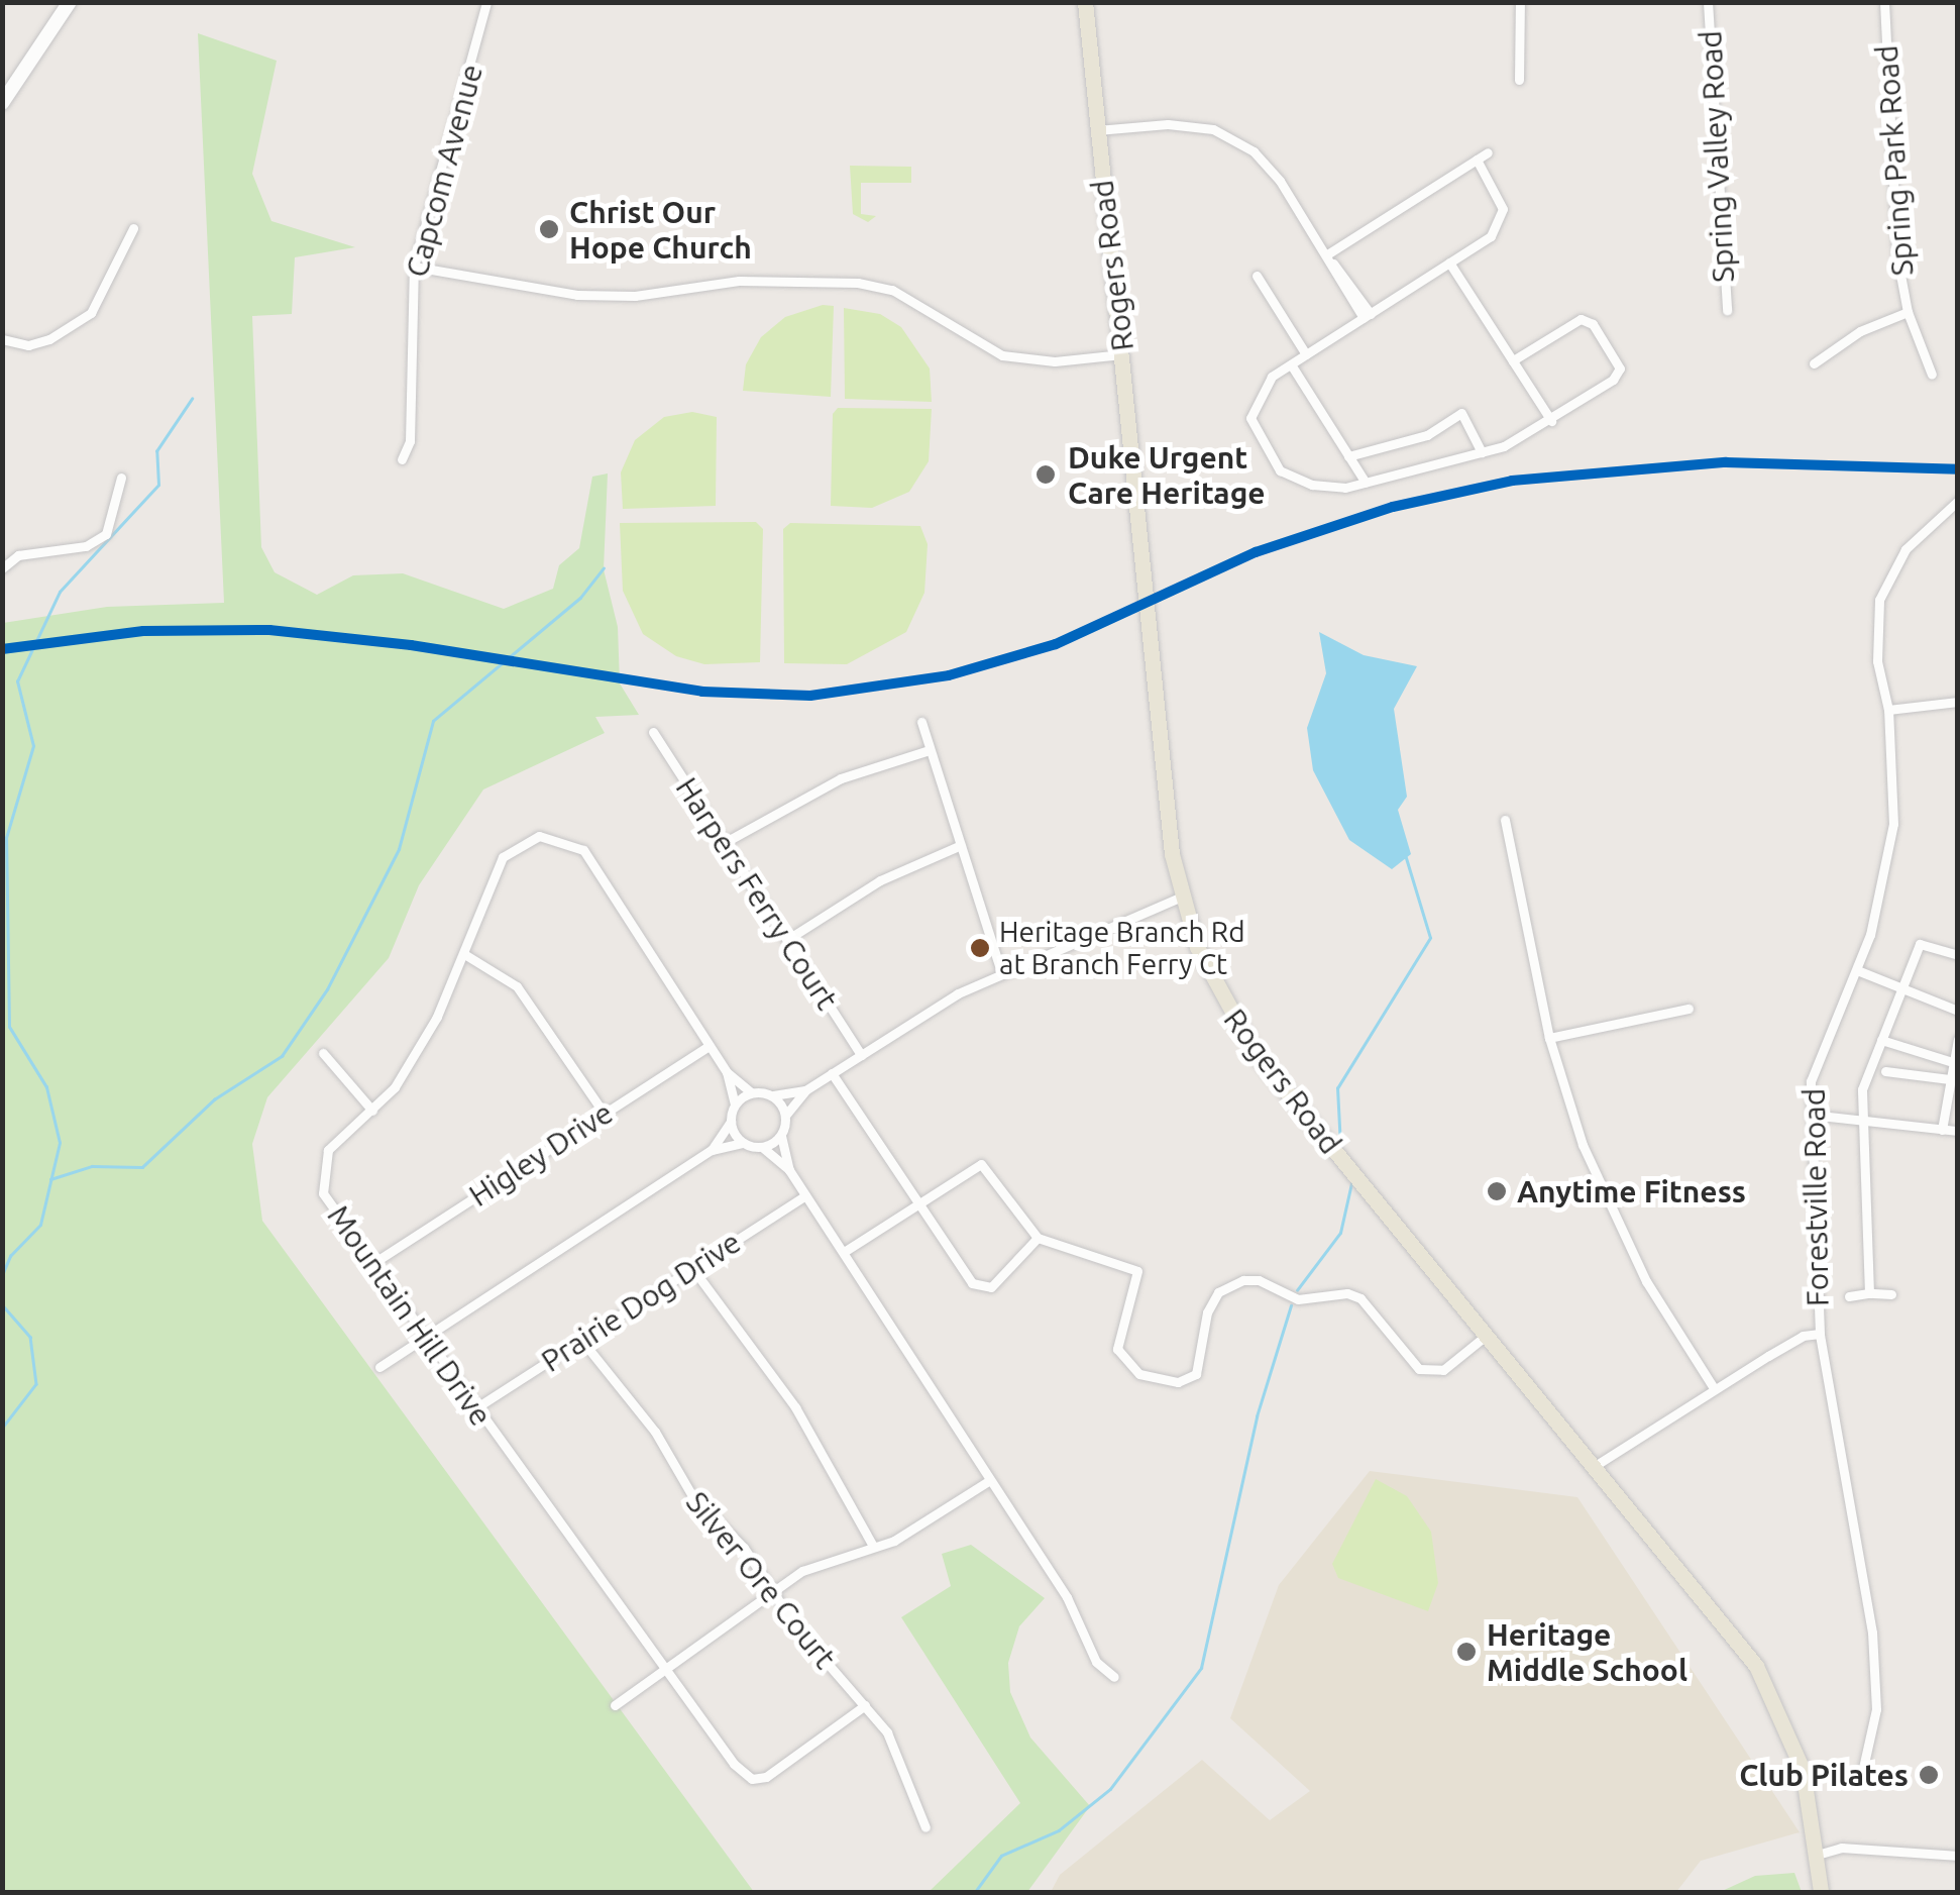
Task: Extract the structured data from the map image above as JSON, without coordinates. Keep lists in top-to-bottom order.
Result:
{
  "streets": {
    "main road": ["Rogers Road"],
    "street": [
      "Spring Valley Road",
      "Spring Park Road",
      "Capcom Avenue",
      "Harpers Ferry Court",
      "Higley Drive",
      "Forestville Road",
      "Prairie Dog Drive",
      "Mountain Hill Drive",
      "Silver Ore Court"
    ]
  },
  "crossings": [
    ["Rogers Road", "Forestville Road"],
    ["Higley Drive", "Mountain Hill Drive"],
    ["Prairie Dog Drive", "Mountain Hill Drive"],
    ["Prairie Dog Drive", "Silver Ore Court"],
    ["Mountain Hill Drive", "Silver Ore Court"]
  ],
  "places": [
    "Christ Our Hope Church",
    "Duke Urgent Care Heritage",
    "Heritage Branch Rd at Branch Ferry Ct",
    "Anytime Fitness",
    "Heritage Middle School",
    "Club Pilates"
  ]
}
